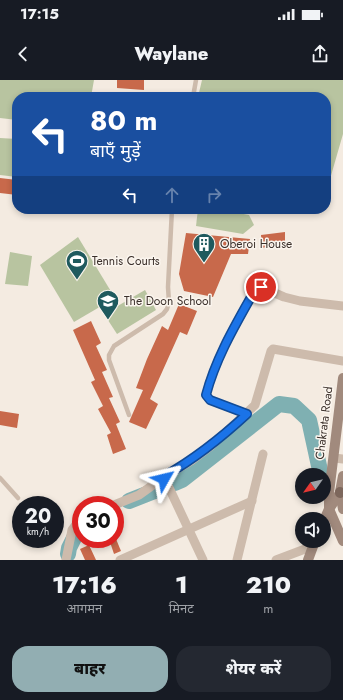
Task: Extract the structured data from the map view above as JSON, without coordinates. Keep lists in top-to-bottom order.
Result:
{
  "streets": {
    "main road": ["Chakrata Road"]
  },
  "places": {
    "building": ["Oberoi House"],
    "sports": ["Tennis Courts"],
    "school or university": ["The Doon School"]
  },
  "north": "bottom left",
  "page": {
    "status": "17:15",
    "header": "Waylane",
    "turn": ["80 m", "बाएँ मुड़ें"],
    "speed": "20 km/h",
    "limit": "30",
    "eta": [
      "17:16",
      "आगमन",
      "1",
      "मिनट",
      "210",
      "m"
    ],
    "buttons": ["बाहर", "शेयर करें"]
  }
}
